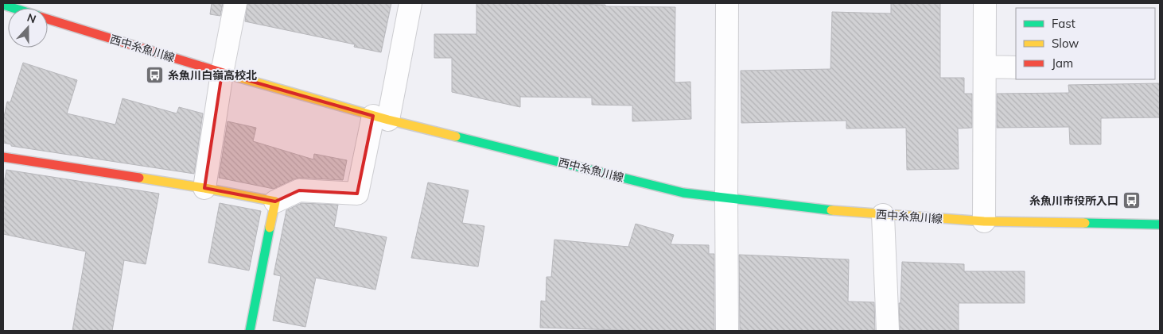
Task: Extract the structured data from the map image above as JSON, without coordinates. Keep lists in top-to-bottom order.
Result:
{
  "streets": {
    "main road": ["西中糸魚川線"]
  },
  "places": {
    "bus stop": ["糸魚川白嶺高校北", "糸魚川市役所入口"]
  },
  "legend": ["Fast", "Slow", "Jam"],
  "north": "top"
}
